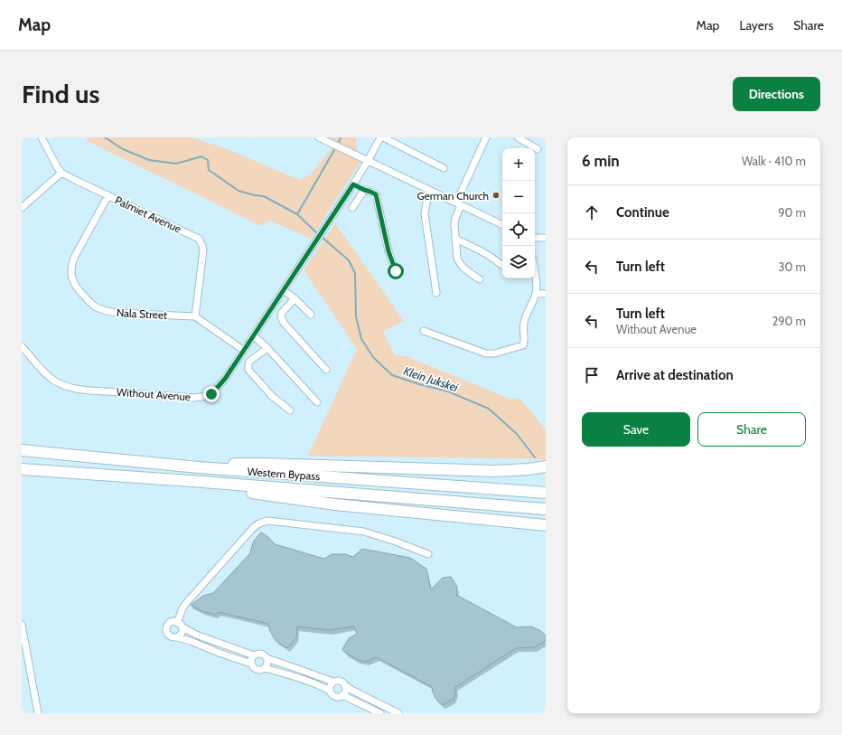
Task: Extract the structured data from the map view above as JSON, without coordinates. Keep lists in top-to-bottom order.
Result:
{
  "streets": {
    "highway": ["Western Bypass"],
    "street": ["Palmiet Avenue", "Nala Street", "Without Avenue"]
  },
  "crossings": [
    ["Palmiet Avenue", "Nala Street"]
  ],
  "water": ["Klein Jukskei"],
  "places": ["German Church"],
  "page": {
    "header": "Map",
    "nav": ["Map", "Layers", "Share"],
    "buttons": [
      "Directions",
      ["Save", "Share"]
    ],
    "title": "Find us",
    "heading": ["6 min", "Walk · 410 m"],
    "map_buttons": ["+", "−"],
    "list": [
      ["Continue", "90 m"],
      ["Turn left", "30 m"],
      ["Turn left", "Without Avenue", "290 m"],
      "Arrive at destination"
    ]
  }
}
